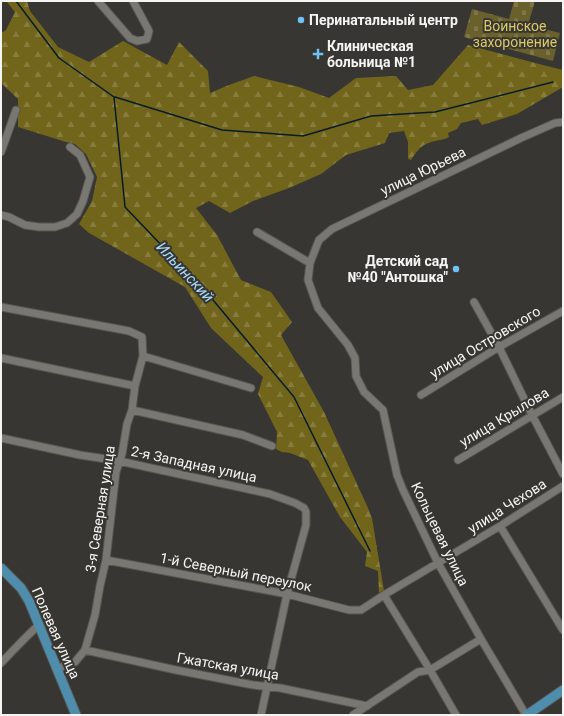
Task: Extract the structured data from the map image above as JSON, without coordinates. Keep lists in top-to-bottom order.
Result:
{
  "streets": {
    "main road": ["Полевая улица"],
    "street": [
      "улица Юрьева",
      "улица Островского",
      "улица Крылова",
      "2-я Западная улица",
      "улица Чехова",
      "3-я Северная улица",
      "Кольцевая улица",
      "1-й Северный переулок",
      "Гжатская улица"
    ]
  },
  "crossings": [
    ["улица Юрьева", "Кольцевая улица"],
    ["2-я Западная улица", "3-я Северная улица"],
    ["2-я Западная улица", "1-й Северный переулок"],
    ["улица Чехова", "Кольцевая улица"],
    ["улица Чехова", "1-й Северный переулок"],
    ["3-я Северная улица", "1-й Северный переулок"],
    ["3-я Северная улица", "Гжатская улица"]
  ],
  "water": ["Ильинский"],
  "parks": ["Воинское захоронение"],
  "places": {
    "other": ["Перинатальный центр", "Детский сад №40 \"Антошка\""],
    "health": ["Клиническая больница №1"]
  }
}
